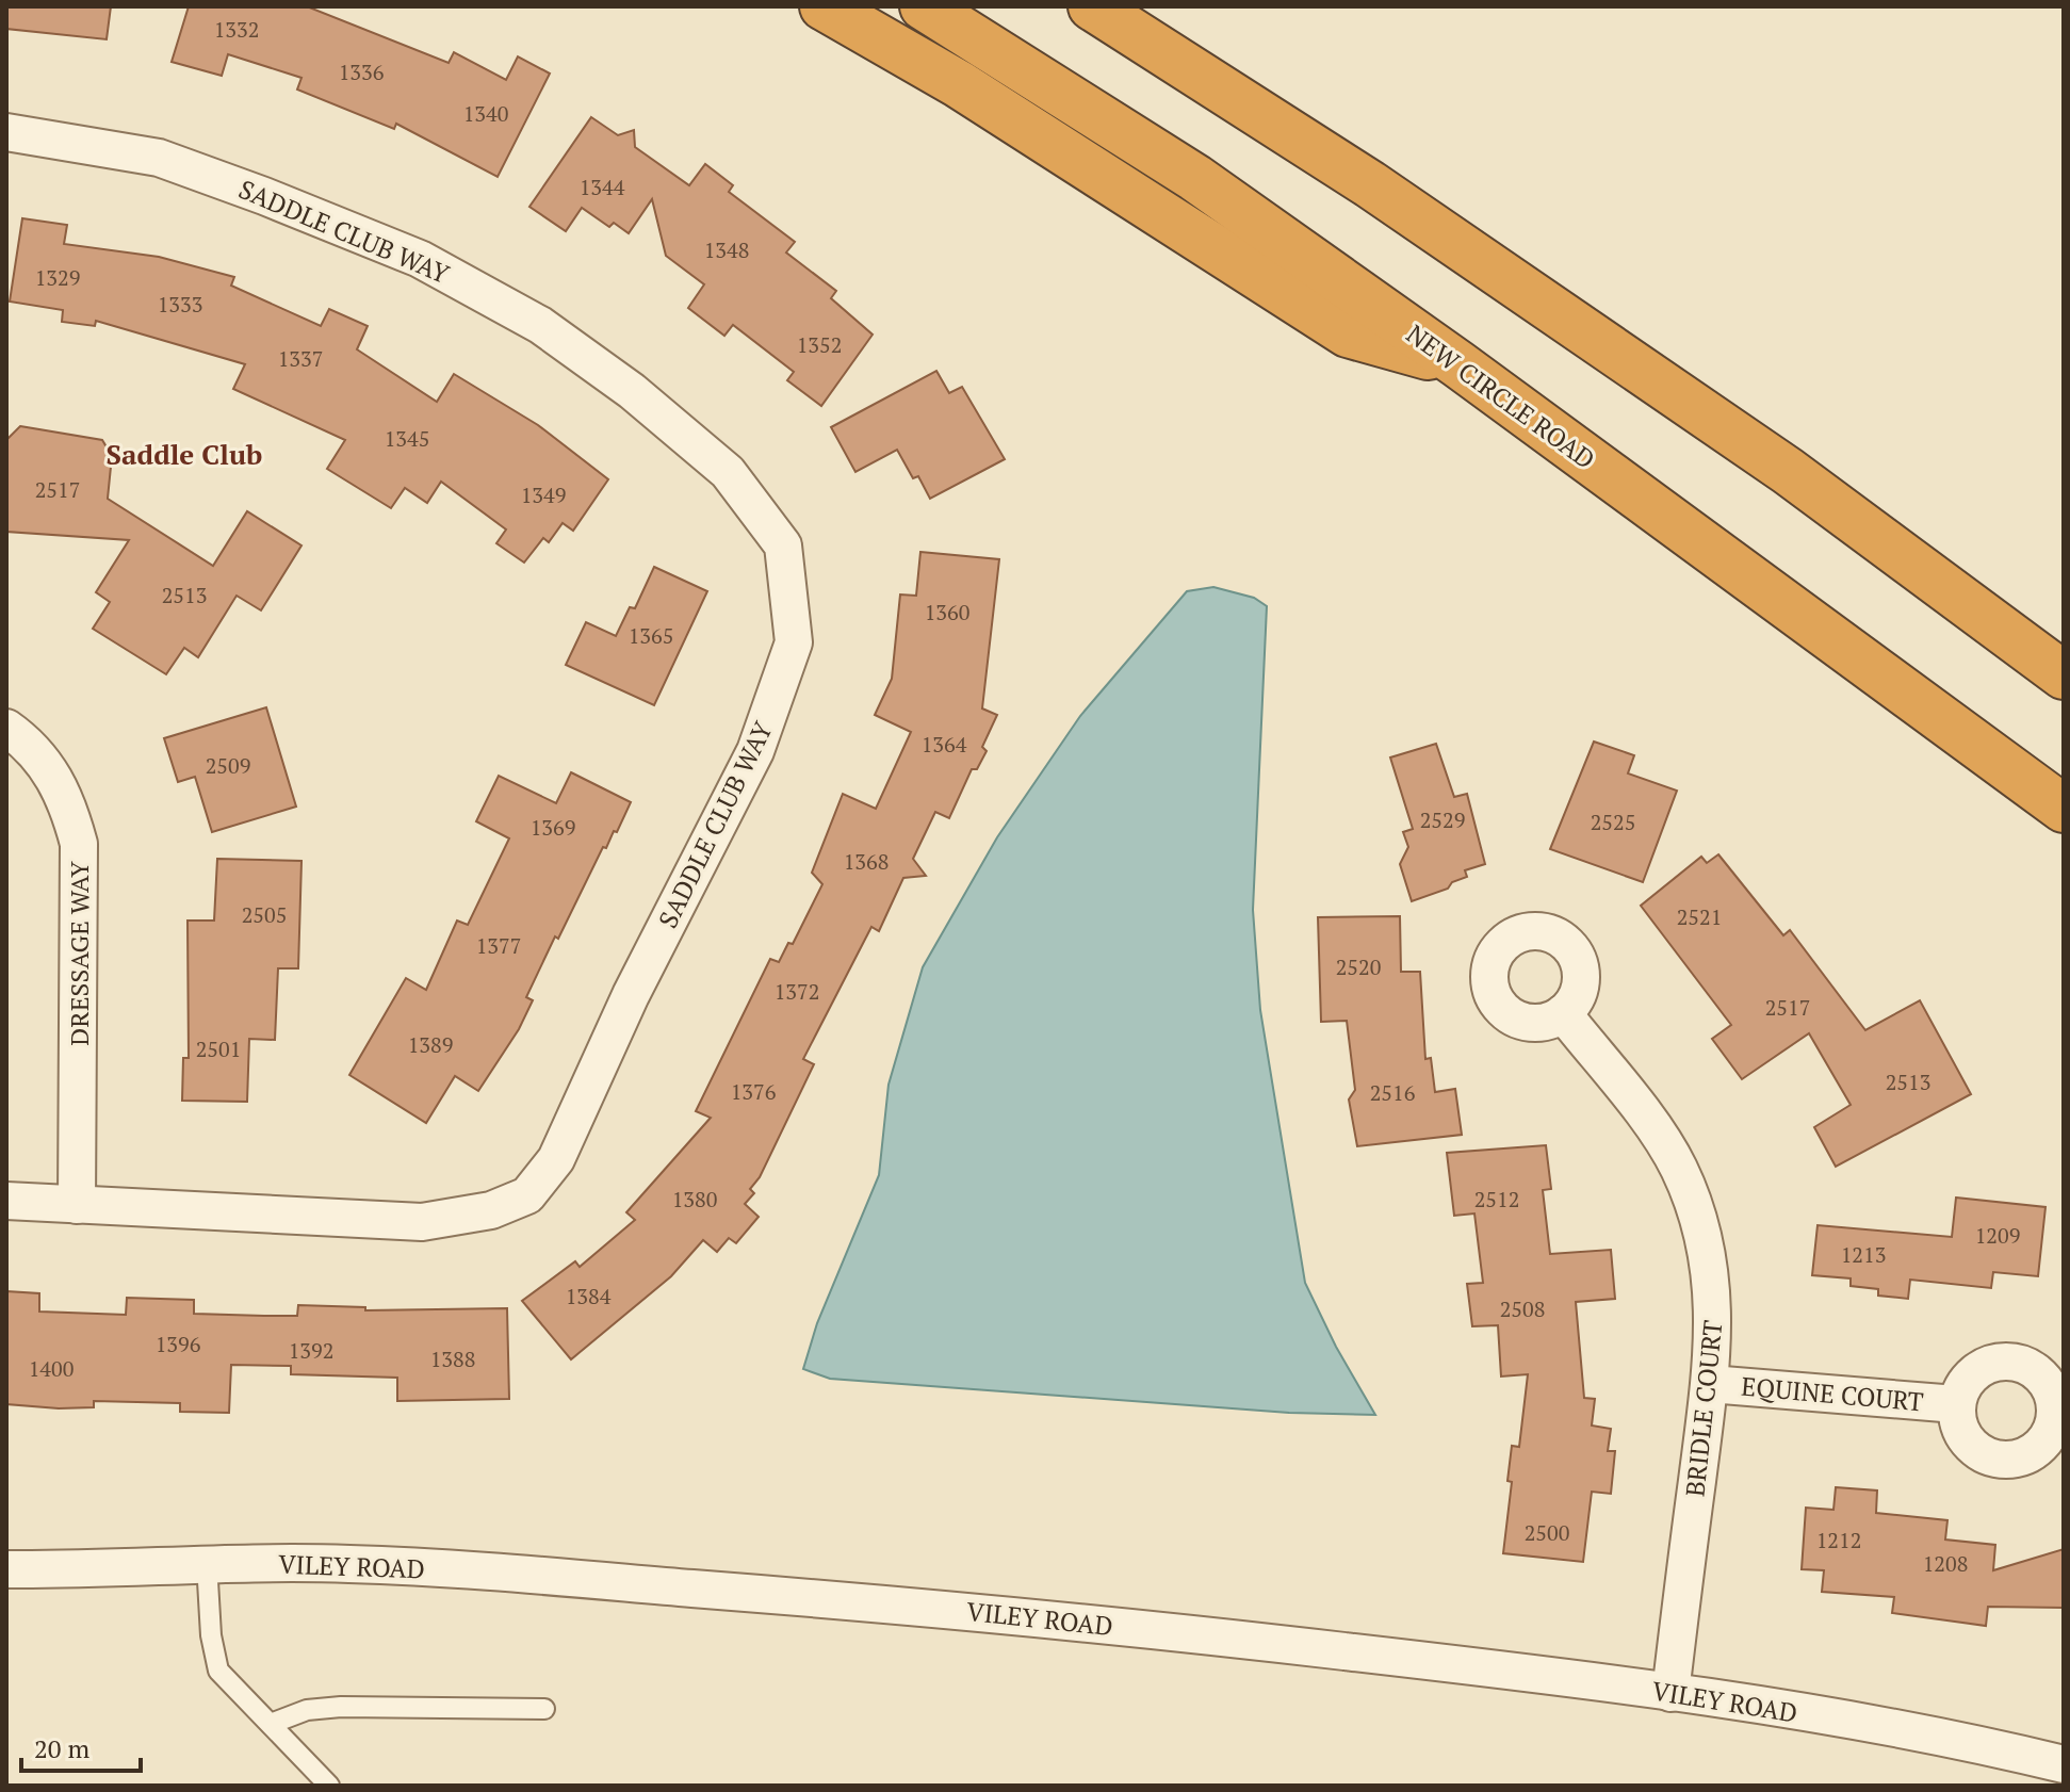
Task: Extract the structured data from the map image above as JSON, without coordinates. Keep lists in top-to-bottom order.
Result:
{
  "streets": {
    "highway": ["NEW CIRCLE ROAD"],
    "street": [
      "SADDLE CLUB WAY",
      "DRESSAGE WAY",
      "EQUINE COURT",
      "BRIDLE COURT",
      "VILEY ROAD"
    ]
  },
  "crossings": [
    ["SADDLE CLUB WAY", "DRESSAGE WAY"],
    ["EQUINE COURT", "BRIDLE COURT"],
    ["BRIDLE COURT", "VILEY ROAD"]
  ],
  "districts": ["Saddle Club"],
  "house_numbers": [
    "1332",
    "1336",
    "1340",
    "1344",
    "1348",
    "1329",
    "1333",
    "1352",
    "1337",
    "1345",
    "2517",
    "1349",
    "2513",
    "1360",
    "1365",
    "1364",
    "2509",
    "2529",
    "2525",
    "1369",
    "1368",
    "2505",
    "2521",
    "1377",
    "2520",
    "1372",
    "2517",
    "1389",
    "2501",
    "2513",
    "1376",
    "2516",
    "1380",
    "2512",
    "1209",
    "1213",
    "1384",
    "2508",
    "1396",
    "1392",
    "1388",
    "1400",
    "2500",
    "1212",
    "1208"
  ],
  "scale_bar": "20 m"
}
